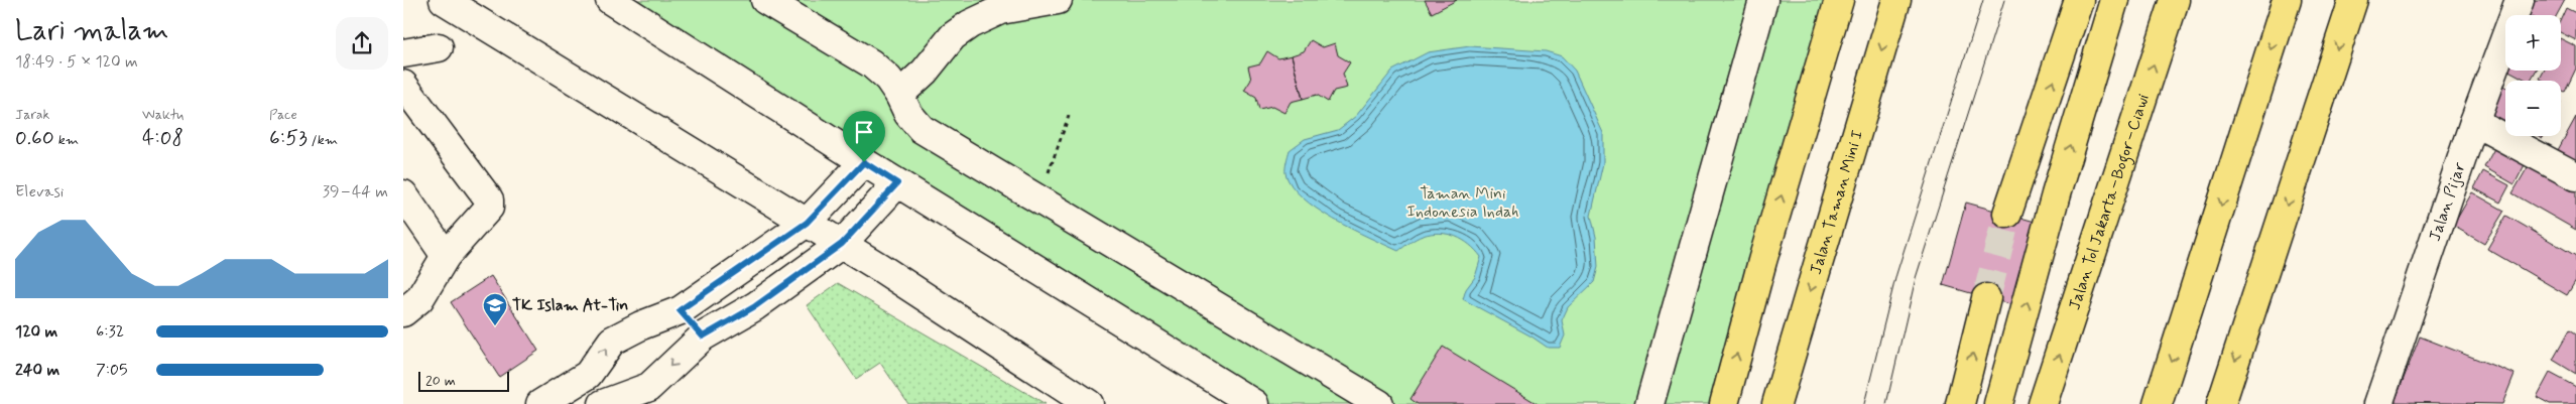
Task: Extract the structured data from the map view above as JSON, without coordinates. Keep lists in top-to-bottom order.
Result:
{
  "streets": {
    "main road": ["Jalan Taman Mini I", "Jalan Tol Jakarta–Bogor–Ciawi"],
    "street": ["Jalan Pijar"]
  },
  "parks": ["Taman Mini Indonesia Indah"],
  "places": {
    "school or university": ["TK Islam At-Tin"]
  },
  "scale_bar": "20 m",
  "page": {
    "heading": ["Lari malam", "18:49 · 5 × 120 m"],
    "map_buttons": ["+", "−"],
    "stats": [
      ["Jarak", "0.60 km"],
      ["Waktu", "4:08"],
      ["Pace", "6:53 /km"]
    ],
    "chart": ["Elevasi", "39–44 m"],
    "list": [
      {
        "name": "120 m",
        "note": "6:32"
      },
      {
        "name": "240 m",
        "note": "7:05"
      }
    ],
    "scale": "20 m"
  }
}
